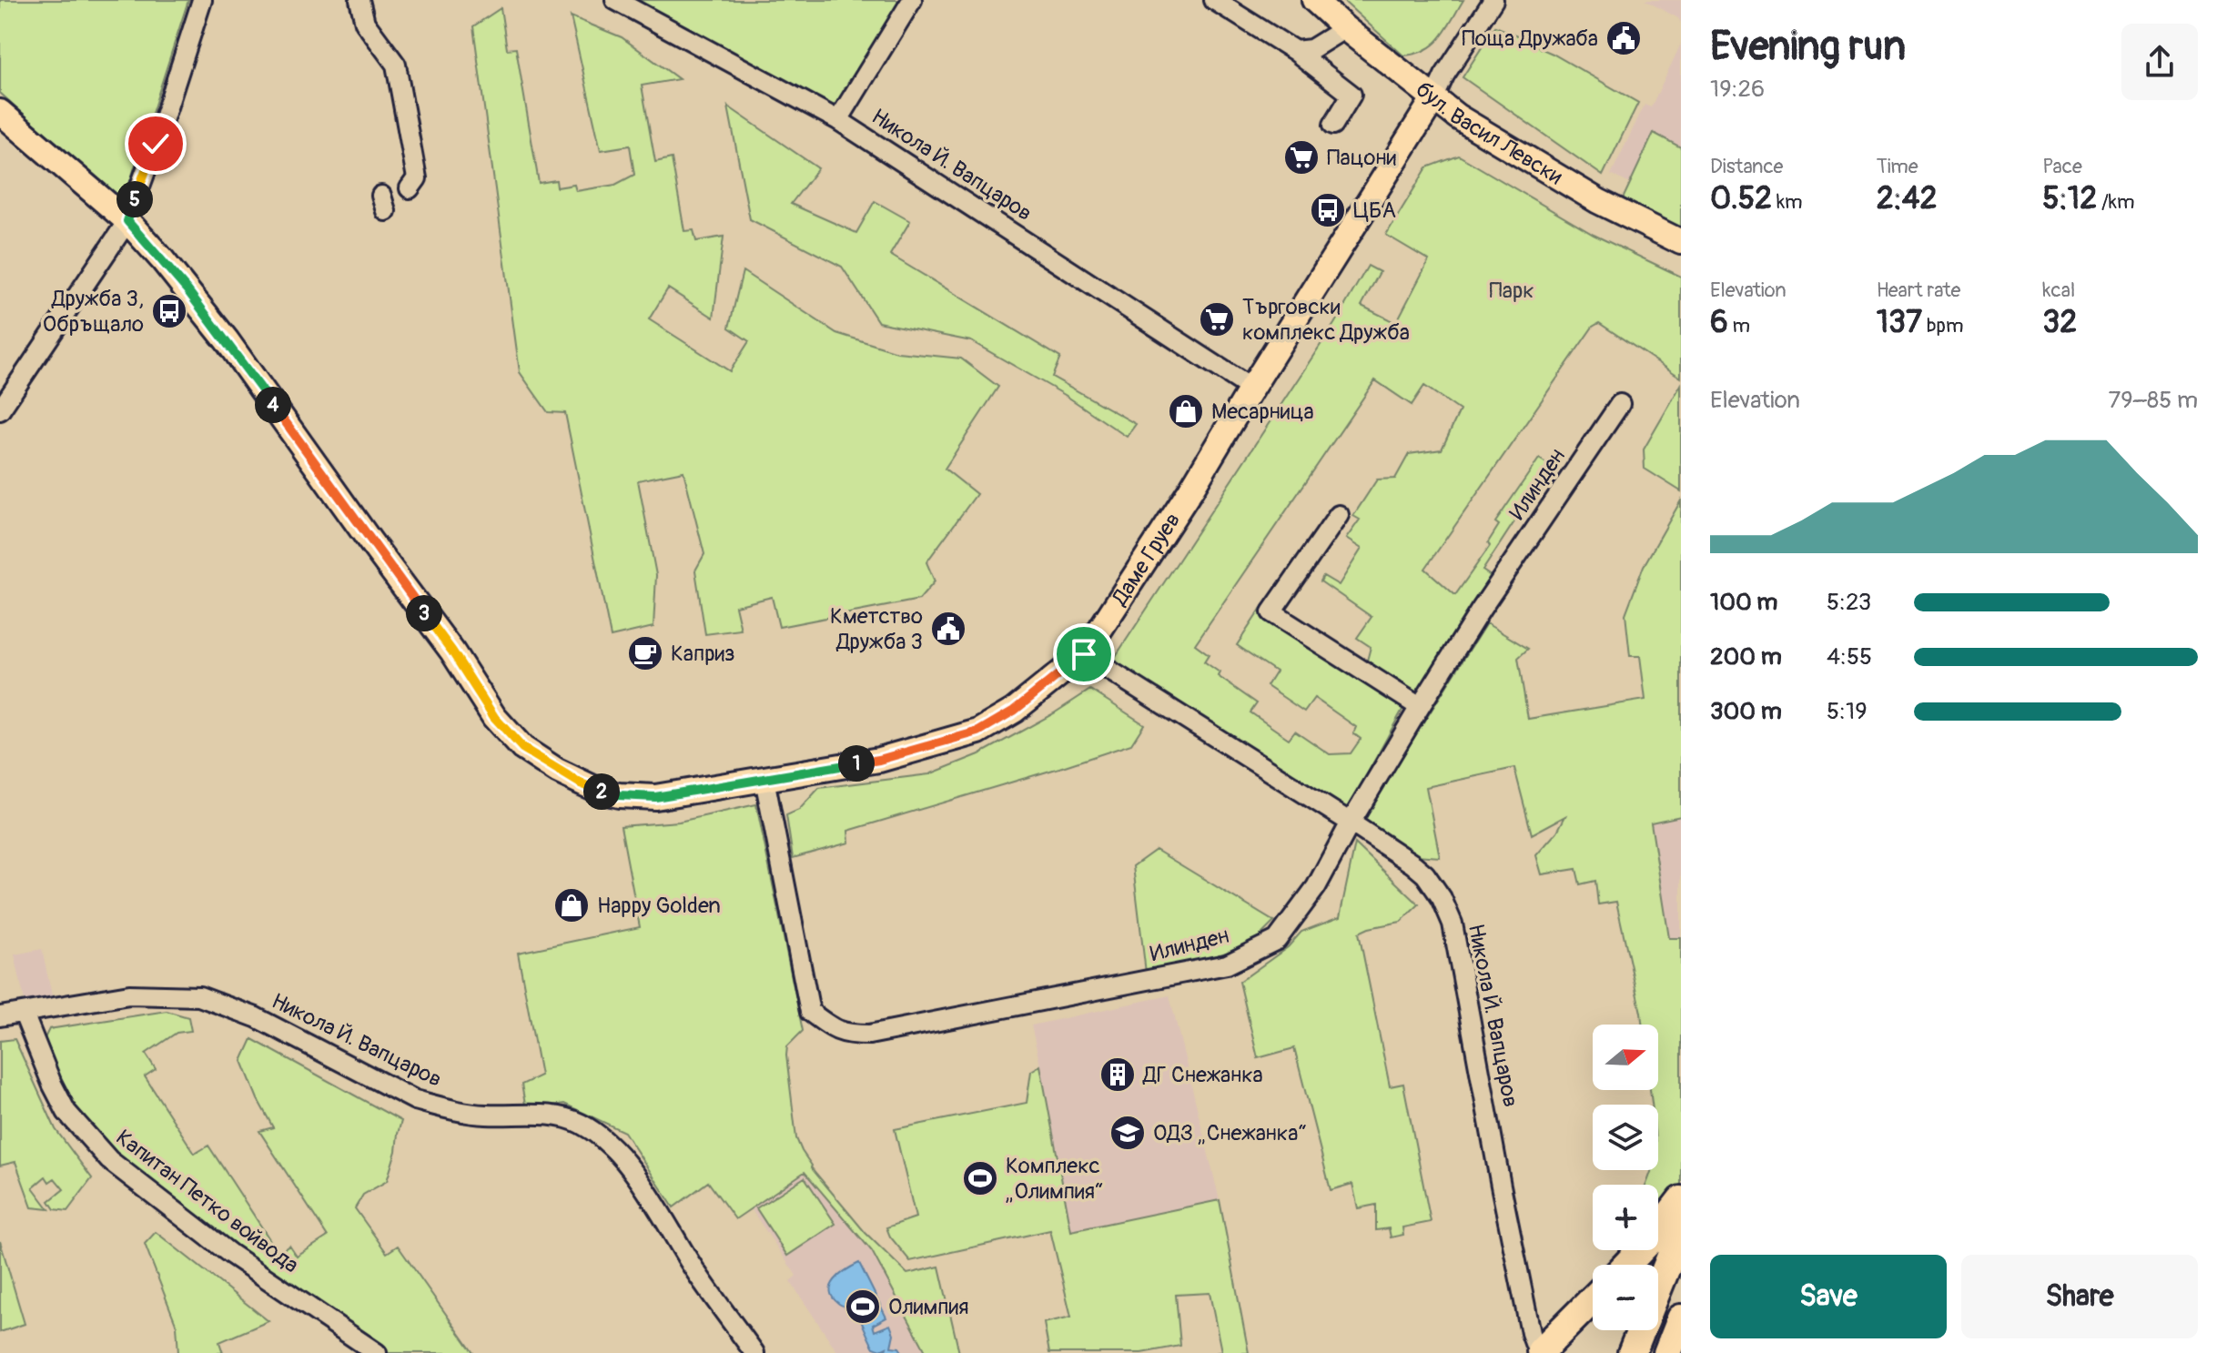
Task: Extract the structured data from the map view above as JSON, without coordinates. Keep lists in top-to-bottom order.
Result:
{
  "streets": {
    "main road": ["бул. Васил Левски", "Даме Груев"],
    "street": ["Никола Й. Вапцаров", "Илинден", "Капитан Петко войвода"]
  },
  "crossings": [
    ["бул. Васил Левски", "Даме Груев"],
    ["Никола Й. Вапцаров", "Илинден"],
    ["Никола Й. Вапцаров", "Даме Груев"],
    ["Никола Й. Вапцаров", "Капитан Петко войвода"],
    ["Илинден", "Даме Груев"]
  ],
  "parks": ["Парк"],
  "places": {
    "public building": ["Поща Дружаба", "Кметство Дружба 3"],
    "supermarket": ["Пацони", "Търговски комплекс Дружба"],
    "bus stop": ["ЦБА", "Дружба 3, Обръщало"],
    "shop": ["Месарница", "Happy Golden"],
    "cafe": ["Каприз"],
    "building": ["ДГ Снежанка"],
    "school or university": ["ОДЗ „Снежанка“"],
    "sports": ["Комплекс „Олимпия“", "Олимпия"]
  },
  "north": "right",
  "page": {
    "heading": ["Evening run", "19:26"],
    "stats": [
      ["Distance", "0.52 km"],
      ["Time", "2:42"],
      ["Pace", "5:12 /km"],
      ["Elevation", "6 m"],
      ["Heart rate", "137 bpm"],
      ["kcal", "32"]
    ],
    "pins": [
      "5",
      "4",
      "3",
      "1",
      "2"
    ],
    "chart": ["Elevation", "79–85 m"],
    "list": [
      {
        "name": "100 m",
        "note": "5:23"
      },
      {
        "name": "200 m",
        "note": "4:55"
      },
      {
        "name": "300 m",
        "note": "5:19"
      }
    ],
    "map_buttons": ["+", "−"],
    "buttons": ["Save", "Share"]
  }
}
